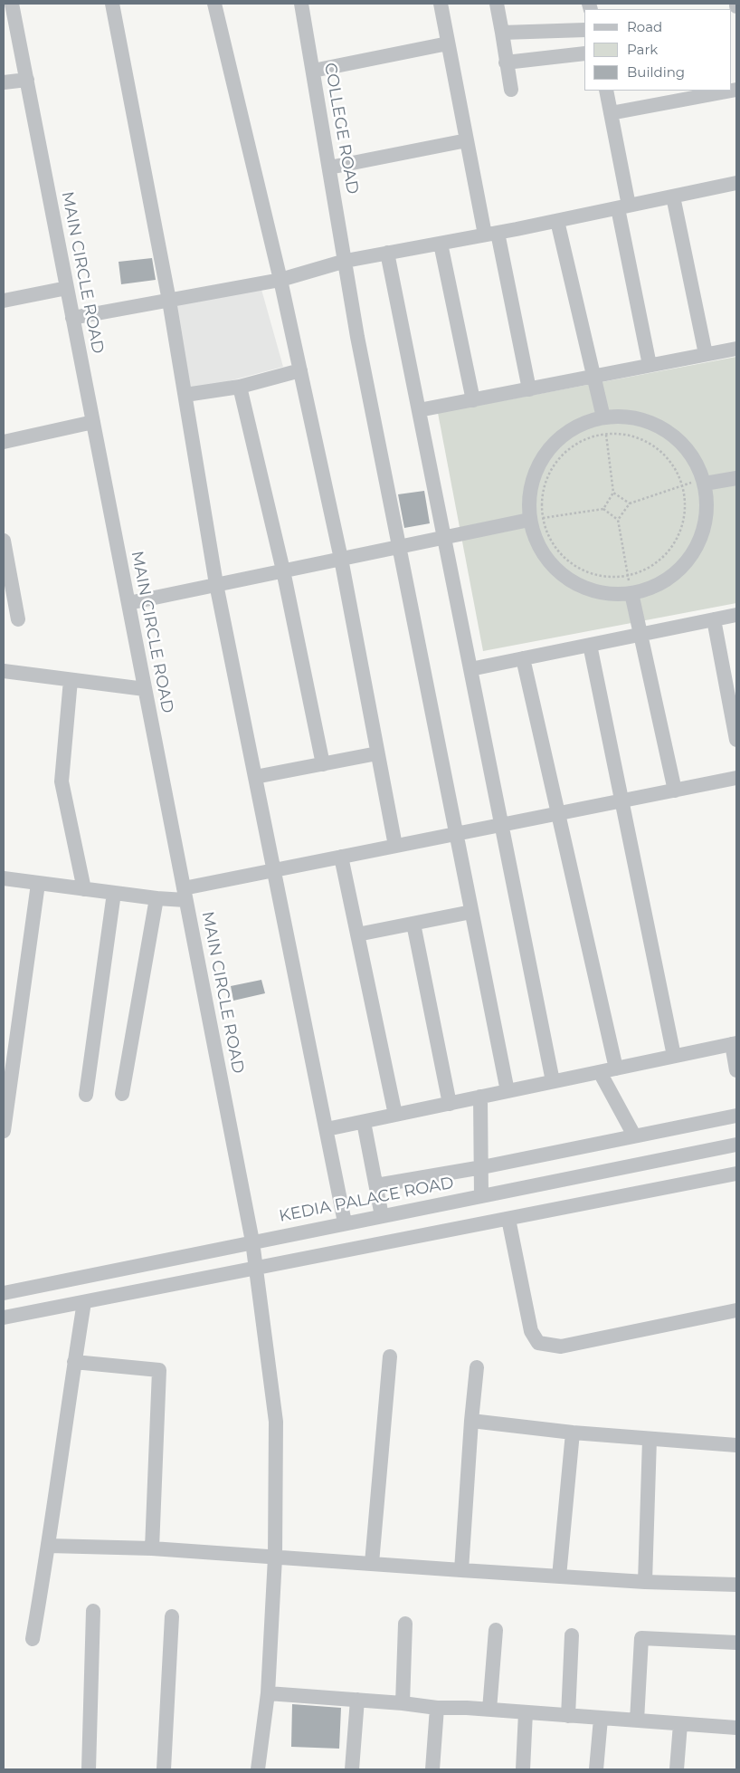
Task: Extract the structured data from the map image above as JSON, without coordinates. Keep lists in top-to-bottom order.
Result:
{
  "streets": {
    "street": ["COLLEGE ROAD", "MAIN CIRCLE ROAD", "KEDIA PALACE ROAD"]
  },
  "crossings": [
    ["MAIN CIRCLE ROAD", "KEDIA PALACE ROAD"]
  ],
  "legend": ["Road", "Park", "Building"]
}
